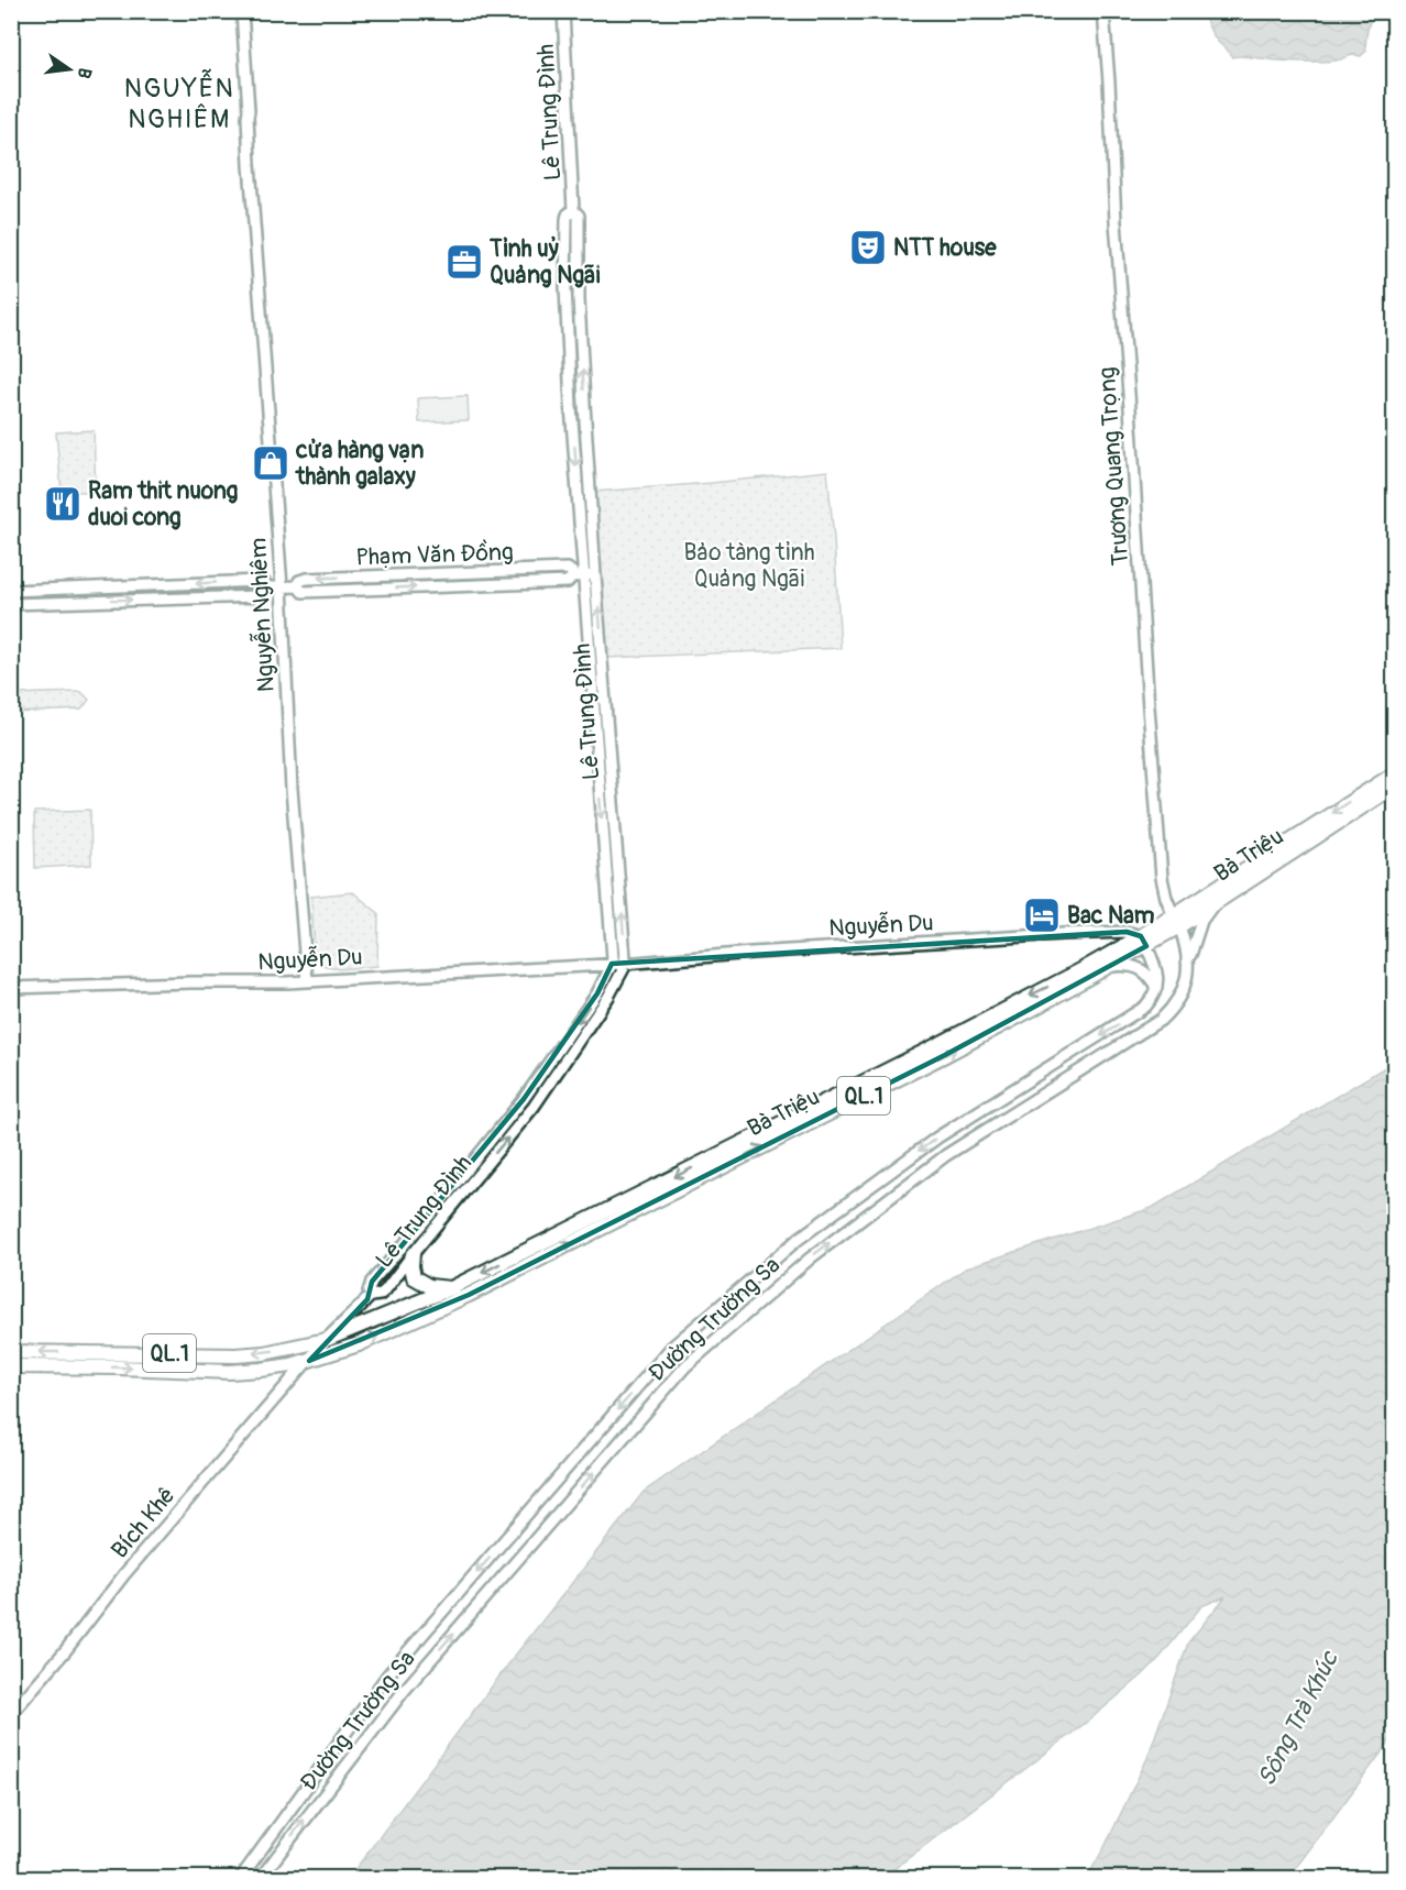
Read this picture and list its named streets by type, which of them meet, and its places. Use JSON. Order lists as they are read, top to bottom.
{
  "streets": {
    "highway": ["Bà Triệu", "QL.1"],
    "main road": [
      "Lê Trung Đình",
      "Trương Quang Trọng",
      "Phạm Văn Đồng",
      "Nguyễn Nghiêm",
      "Nguyễn Du",
      "Đường Trường Sa",
      "Bích Khê"
    ]
  },
  "crossings": [
    ["Lê Trung Đình", "Phạm Văn Đồng"],
    ["Lê Trung Đình", "Nguyễn Du"],
    ["Lê Trung Đình", "Bích Khê"],
    ["Trương Quang Trọng", "Bà Triệu"],
    ["Trương Quang Trọng", "Đường Trường Sa"],
    ["Phạm Văn Đồng", "Nguyễn Nghiêm"],
    ["Nguyễn Nghiêm", "Nguyễn Du"],
    ["Bà Triệu", "Nguyễn Du"],
    ["Bà Triệu", "QL.1"],
    ["Bà Triệu", "Đường Trường Sa"],
    ["Bà Triệu", "Bích Khê"],
    ["QL.1", "Bích Khê"]
  ],
  "districts": ["NGUYỄN NGHIÊM"],
  "water": ["Sông Trà Khúc"],
  "parks": ["Bảo tàng tỉnh Quảng Ngãi"],
  "places": {
    "theatre": ["NTT house"],
    "office": ["Tỉnh uỷ Quảng Ngãi"],
    "shop": ["cửa hàng vạn thành galaxy"],
    "restaurant": ["Ram thit nuong duoi cong"],
    "hotel": ["Bac Nam"]
  },
  "north": "right"
}
